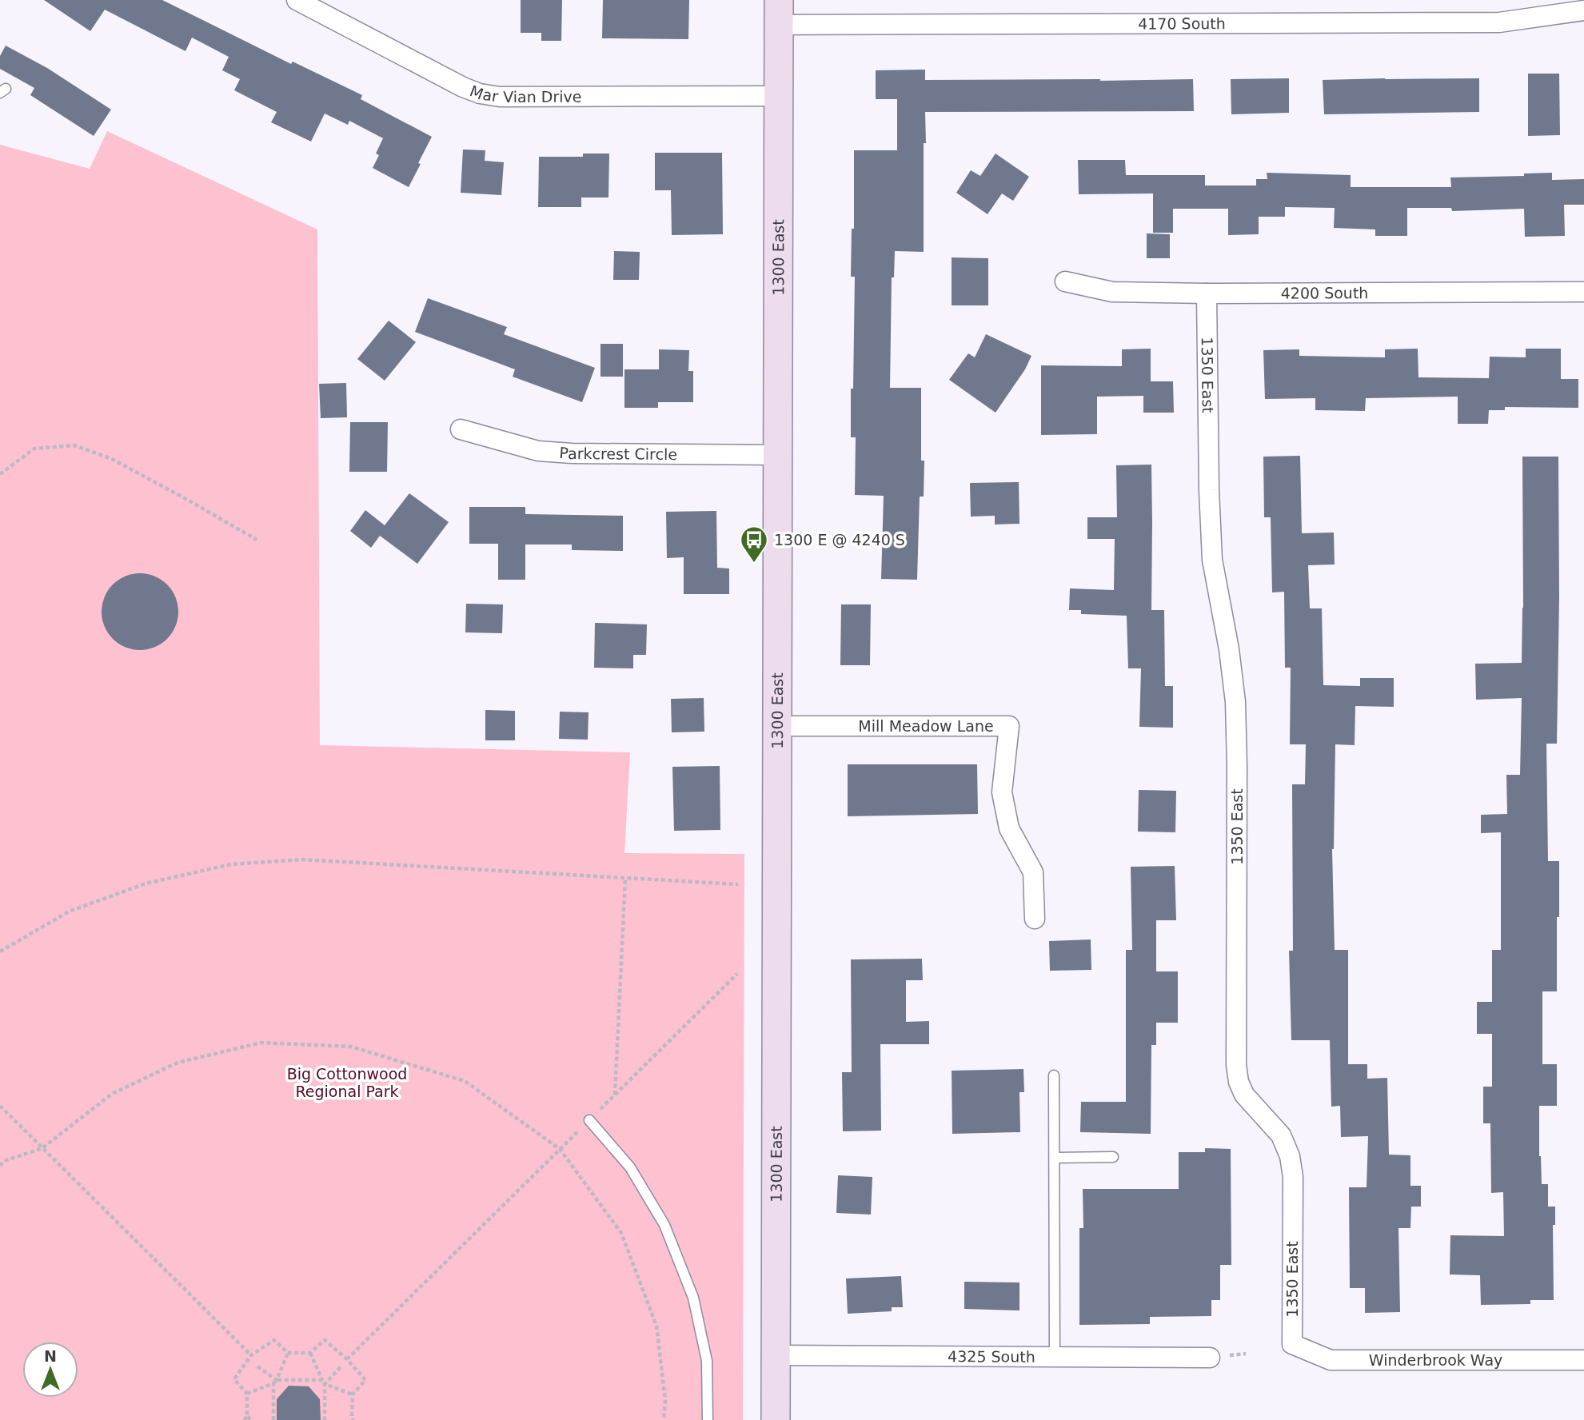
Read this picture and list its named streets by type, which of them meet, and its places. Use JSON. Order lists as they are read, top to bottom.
{
  "streets": {
    "main road": ["1300 East"],
    "street": [
      "4170 South",
      "Mar Vian Drive",
      "4200 South",
      "1350 East",
      "Parkcrest Circle",
      "Mill Meadow Lane",
      "4325 South",
      "Winderbrook Way"
    ]
  },
  "crossings": [
    ["4170 South", "1300 East"],
    ["Mar Vian Drive", "1300 East"],
    ["1300 East", "Parkcrest Circle"],
    ["1300 East", "Mill Meadow Lane"],
    ["1300 East", "4325 South"],
    ["4200 South", "1350 East"],
    ["1350 East", "Winderbrook Way"]
  ],
  "parks": ["Big Cottonwood Regional Park"],
  "places": {
    "bus stop": ["1300 E @ 4240 S"]
  },
  "north": "top"
}
